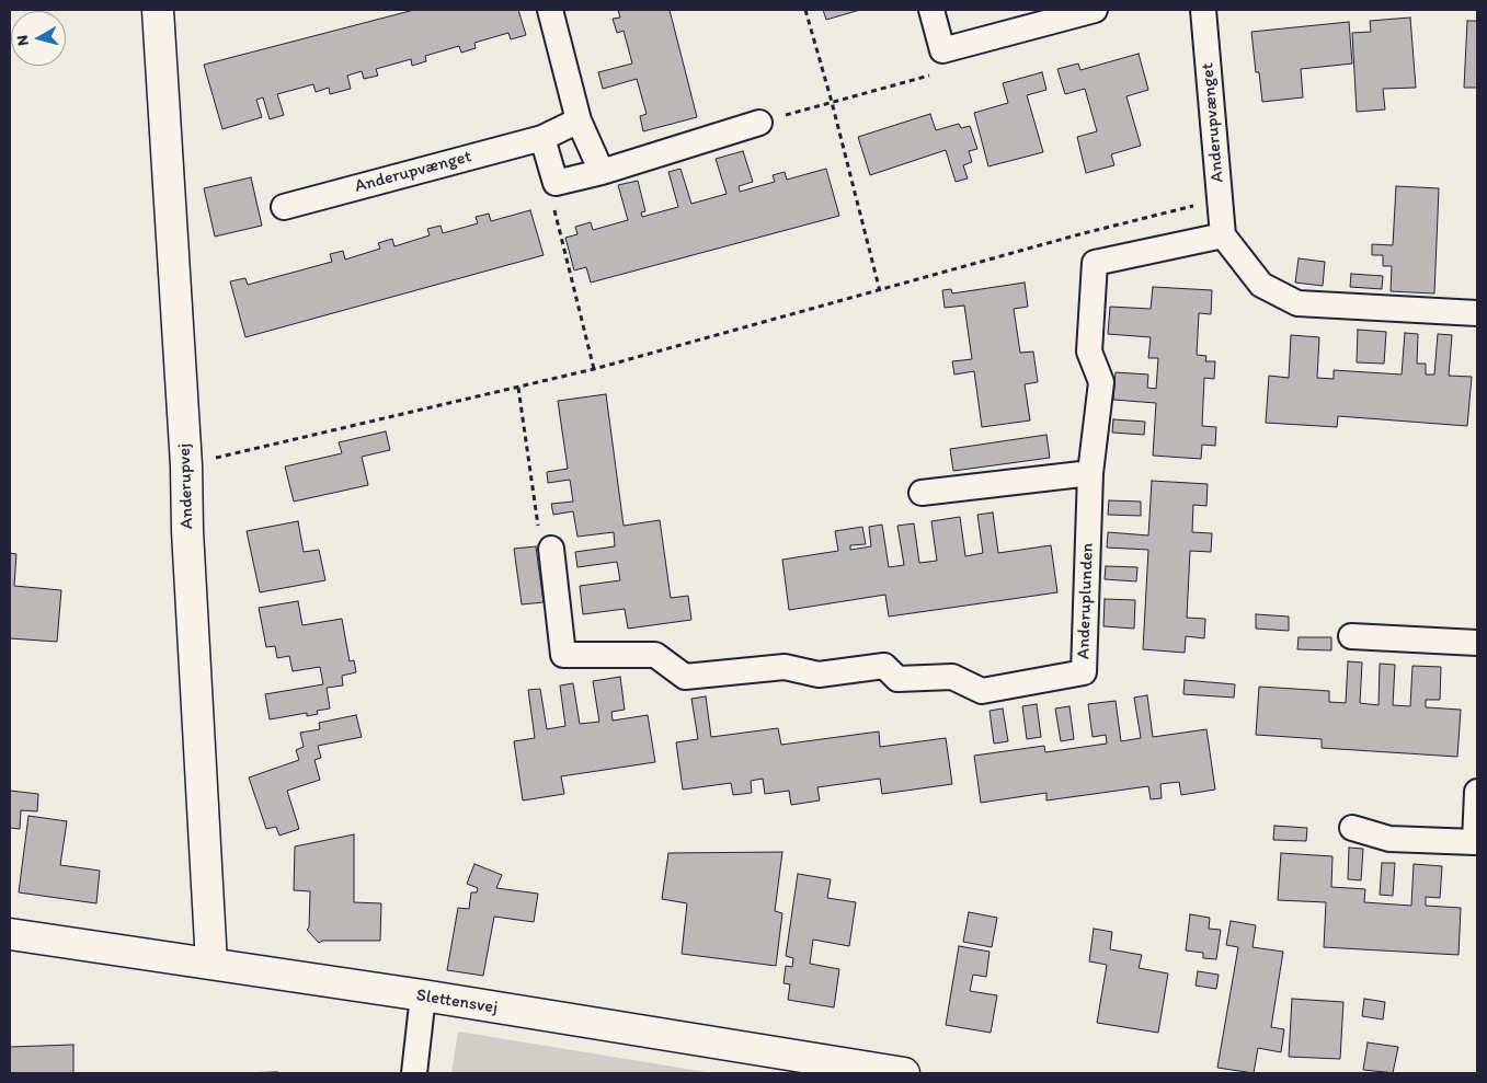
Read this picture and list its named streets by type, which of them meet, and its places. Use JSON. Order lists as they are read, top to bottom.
{
  "streets": {
    "street": [
      "Anderupvænget",
      "Anderupvej",
      "Anderuplunden",
      "Slettensvej"
    ]
  },
  "crossings": [
    ["Anderupvænget", "Anderuplunden"],
    ["Anderupvej", "Slettensvej"]
  ],
  "north": "left"
}
